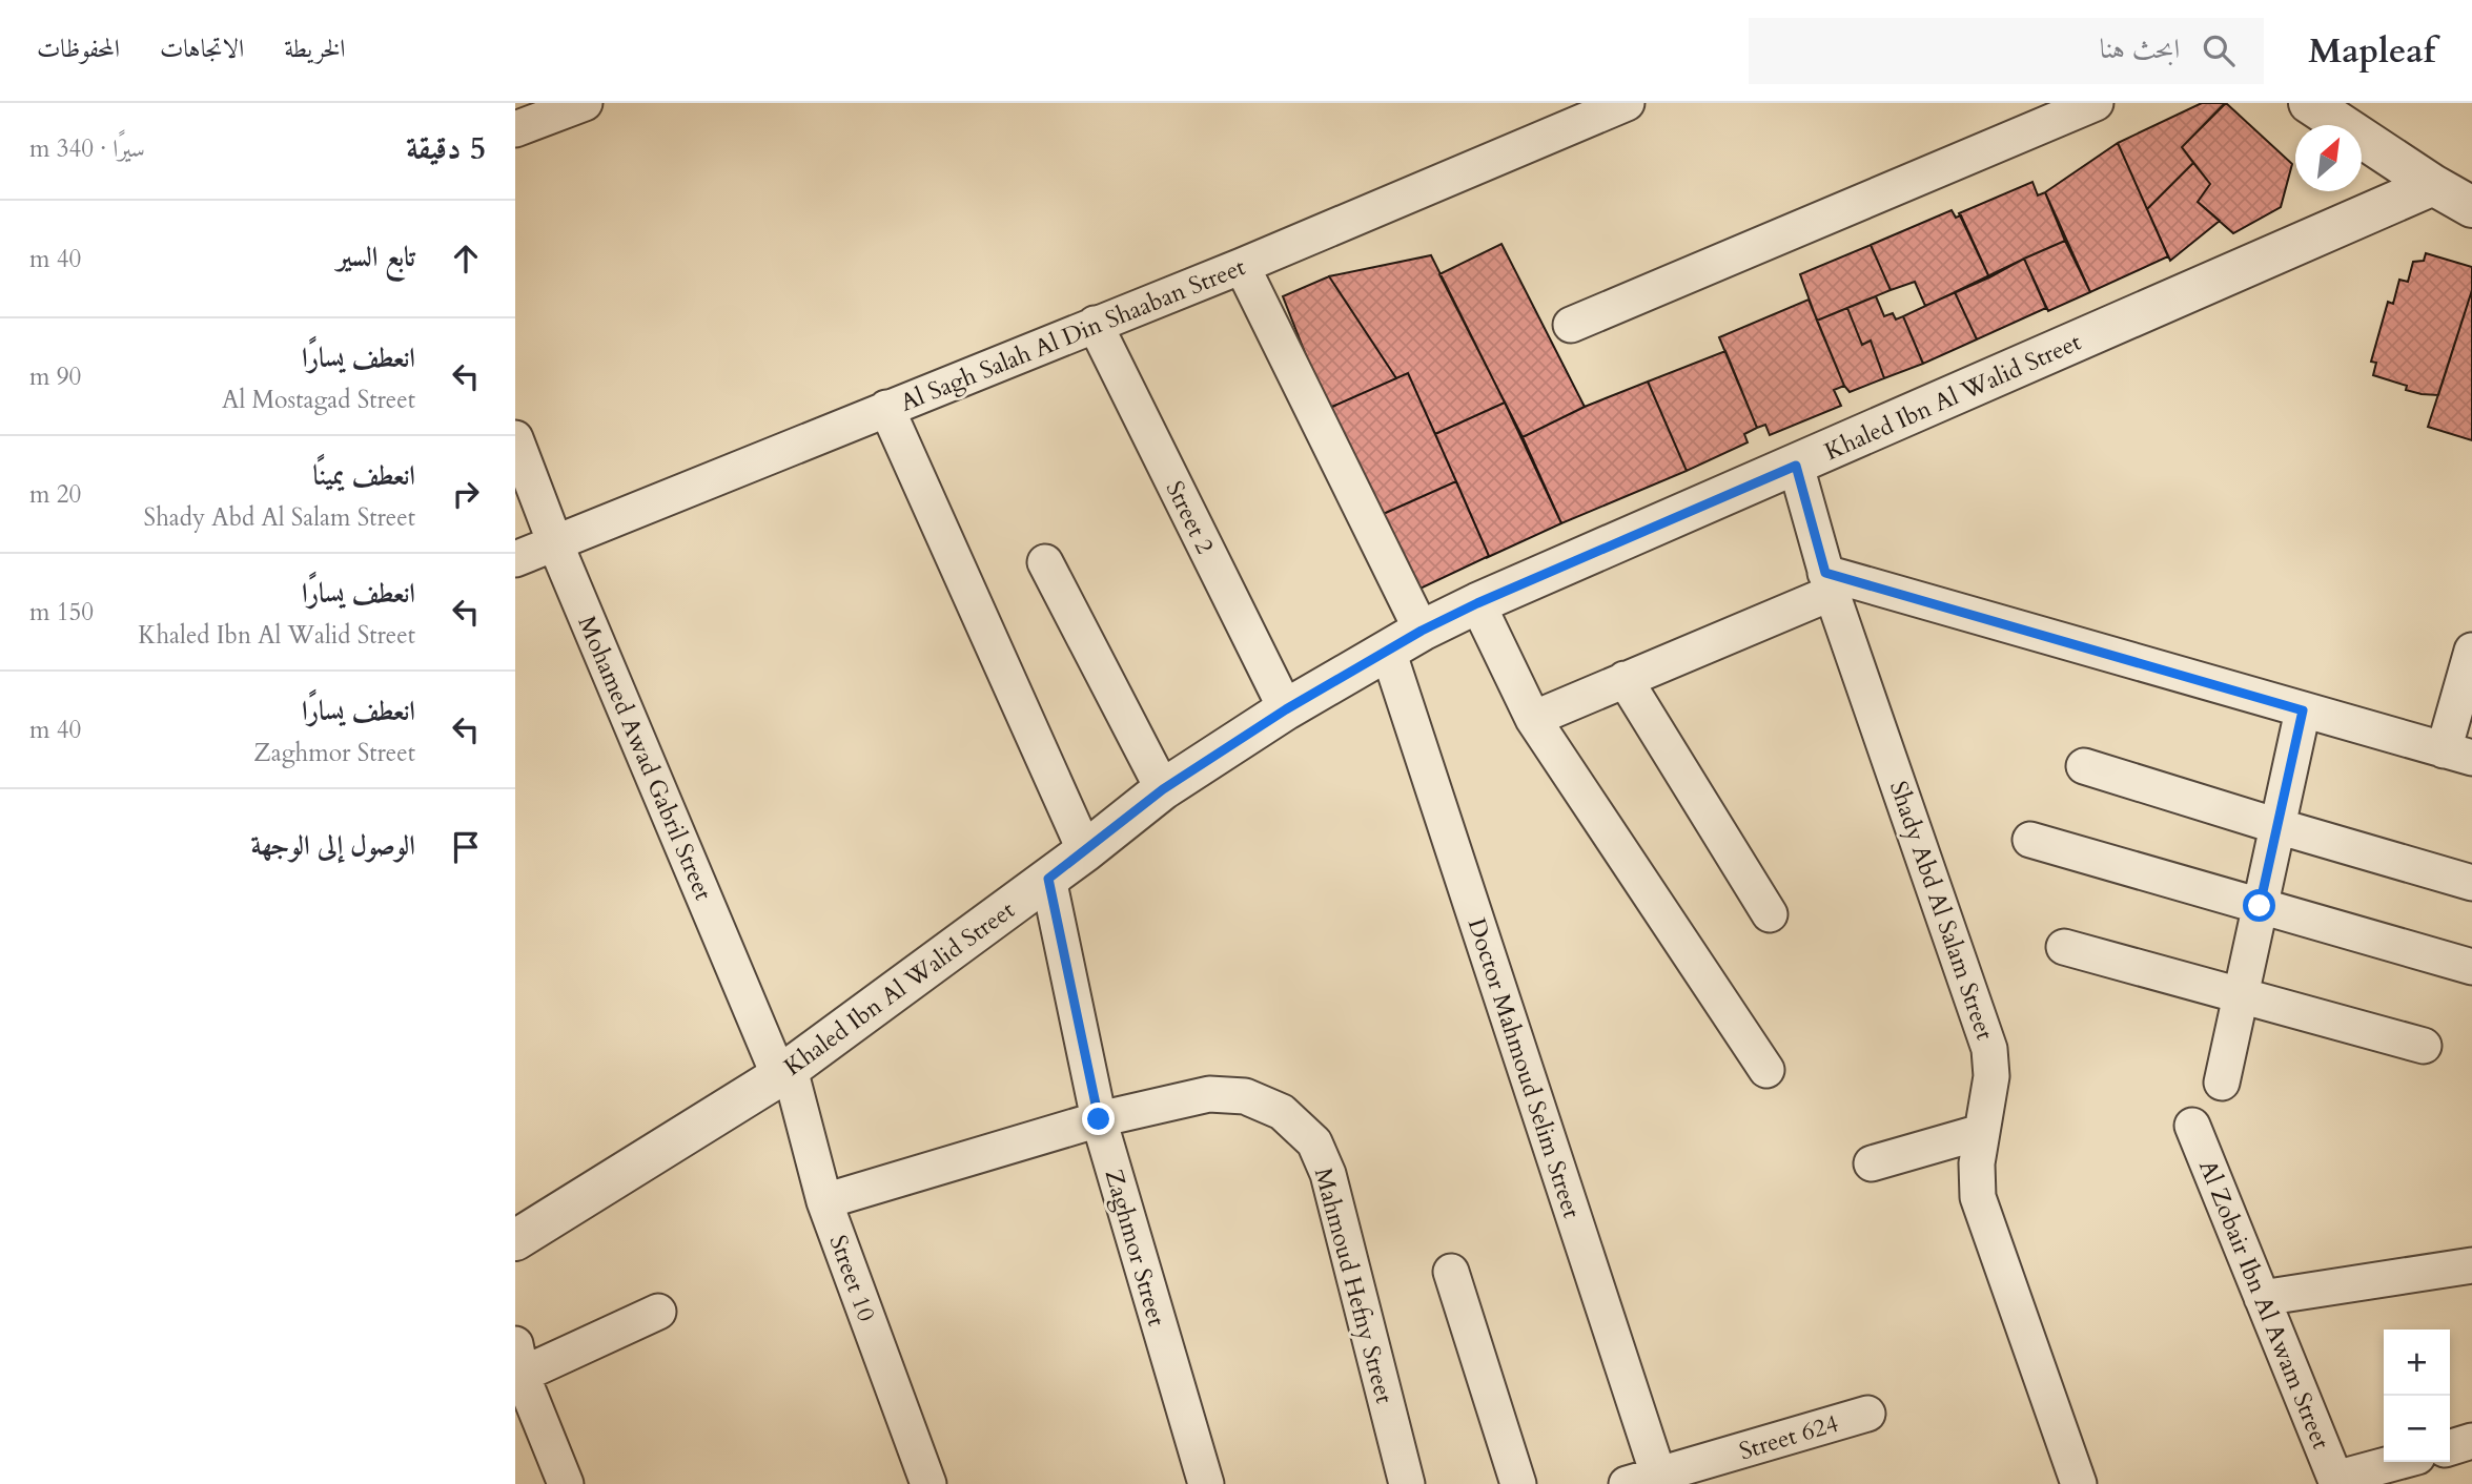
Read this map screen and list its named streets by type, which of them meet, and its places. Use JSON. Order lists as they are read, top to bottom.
{
  "streets": {
    "street": [
      "Al Sagh Salah Al Din Shaaban Street",
      "Khaled Ibn Al Walid Street",
      "Street 2",
      "Mohamed Awad Gabril Street",
      "Shady Abd Al Salam Street",
      "Doctor Mahmoud Selim Street",
      "Zaghmor Street",
      "Street 10",
      "Mahmoud Hefny Street",
      "Al Zobair Ibn Al Awam Street",
      "Street 624"
    ]
  },
  "crossings": [
    ["Al Sagh Salah Al Din Shaaban Street", "Street 2"],
    ["Al Sagh Salah Al Din Shaaban Street", "Mohamed Awad Gabril Street"],
    ["Al Sagh Salah Al Din Shaaban Street", "Doctor Mahmoud Selim Street"],
    ["Khaled Ibn Al Walid Street", "Street 2"],
    ["Khaled Ibn Al Walid Street", "Mohamed Awad Gabril Street"],
    ["Khaled Ibn Al Walid Street", "Shady Abd Al Salam Street"],
    ["Khaled Ibn Al Walid Street", "Doctor Mahmoud Selim Street"],
    ["Khaled Ibn Al Walid Street", "Zaghmor Street"],
    ["Khaled Ibn Al Walid Street", "Street 10"],
    ["Mohamed Awad Gabril Street", "Street 10"],
    ["Doctor Mahmoud Selim Street", "Street 624"],
    ["Zaghmor Street", "Mahmoud Hefny Street"],
    ["Street 10", "Mahmoud Hefny Street"]
  ],
  "north": "top right",
  "page": {
    "header": "Mapleaf",
    "search": "ابحث هنا",
    "nav": ["الخريطة", "الاتجاهات", "المحفوظات"],
    "heading": ["5 دقيقة", "سيرًا · 340 m"],
    "list": [
      ["تابع السير", "40 m"],
      ["انعطف يسارًا", "Al Mostagad Street", "90 m"],
      ["انعطف يمينًا", "Shady Abd Al Salam Street", "20 m"],
      ["انعطف يسارًا", "Khaled Ibn Al Walid Street", "150 m"],
      ["انعطف يسارًا", "Zaghmor Street", "40 m"],
      "الوصول إلى الوجهة"
    ],
    "map_buttons": ["+", "−"]
  }
}
